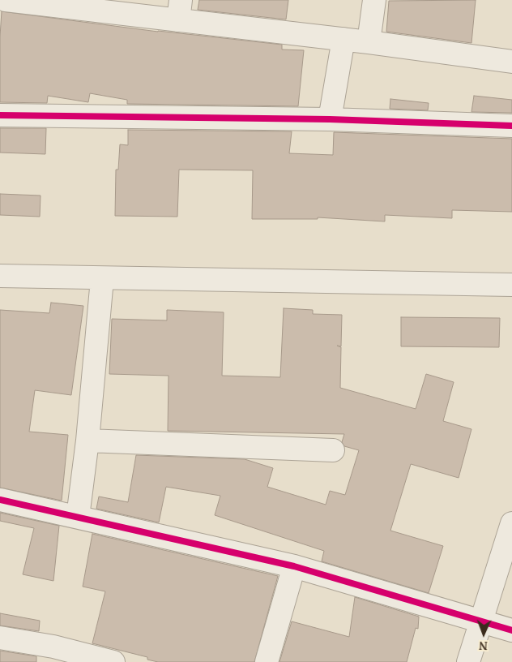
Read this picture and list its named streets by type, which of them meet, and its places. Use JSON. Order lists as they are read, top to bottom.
{
  "north": "bottom"
}
